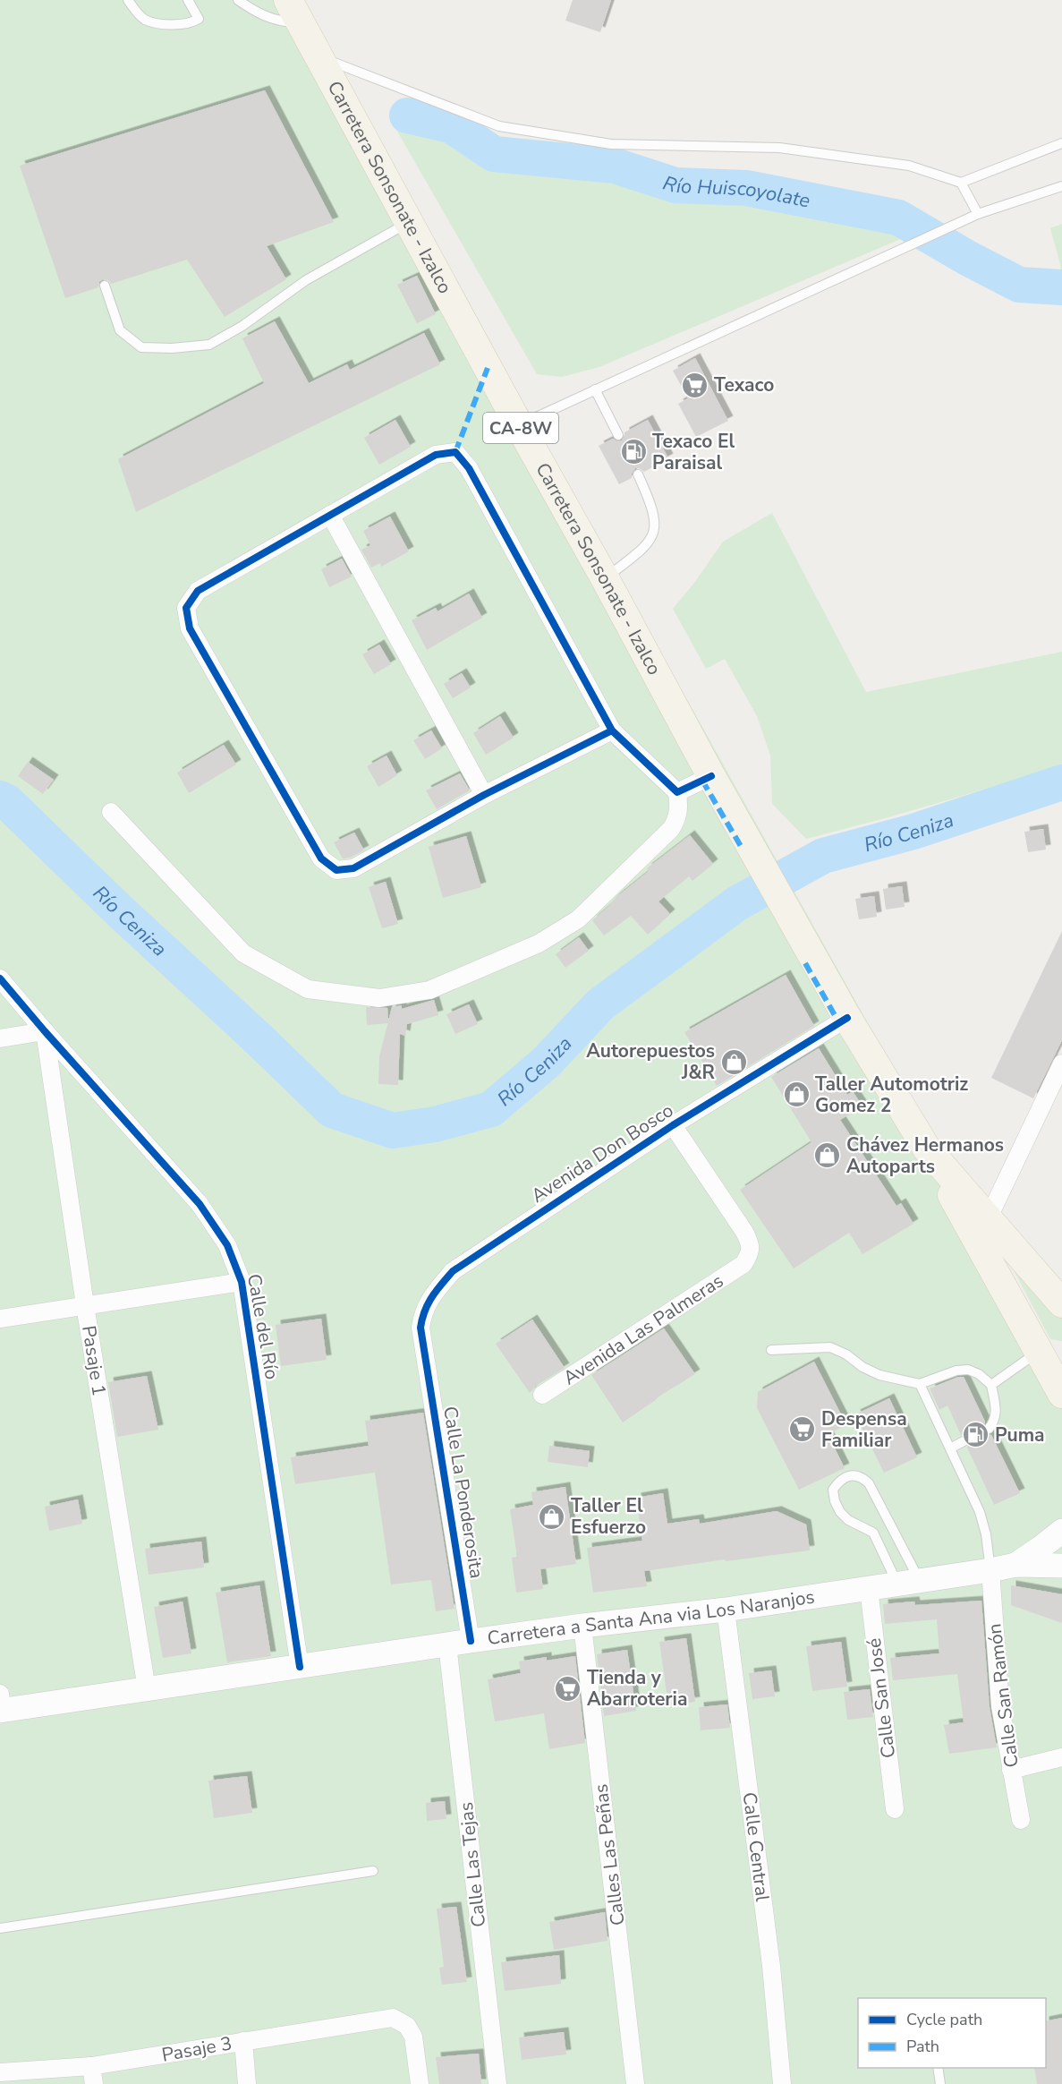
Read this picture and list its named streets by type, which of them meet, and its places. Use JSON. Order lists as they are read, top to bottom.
{
  "streets": {
    "main road": ["Carretera Sonsonate - Izalco", "CA-8W", "Carretera a Santa Ana via Los Naranjos"],
    "street": [
      "Avenida Don Bosco",
      "Calle del Río",
      "Avenida Las Palmeras",
      "Pasaje 1",
      "Calle La Ponderosita",
      "Calle San Ramón",
      "Calle San José",
      "Calle Central",
      "Calles Las Peñas",
      "Calle Las Tejas",
      "Pasaje 3"
    ]
  },
  "crossings": [
    ["Carretera Sonsonate - Izalco", "Avenida Don Bosco"],
    ["Avenida Don Bosco", "Avenida Las Palmeras"],
    ["Avenida Don Bosco", "Calle La Ponderosita"],
    ["Calle del Río", "Pasaje 1"],
    ["Calle del Río", "Carretera a Santa Ana via Los Naranjos"],
    ["Pasaje 1", "Carretera a Santa Ana via Los Naranjos"],
    ["Calle La Ponderosita", "Carretera a Santa Ana via Los Naranjos"],
    ["Calle La Ponderosita", "Calle Las Tejas"],
    ["Carretera a Santa Ana via Los Naranjos", "Calle San Ramón"],
    ["Carretera a Santa Ana via Los Naranjos", "Calle San José"],
    ["Carretera a Santa Ana via Los Naranjos", "Calle Central"],
    ["Carretera a Santa Ana via Los Naranjos", "Calles Las Peñas"],
    ["Carretera a Santa Ana via Los Naranjos", "Calle Las Tejas"]
  ],
  "water": ["Río Huiscoyolate", "Río Ceniza"],
  "places": {
    "supermarket": ["Texaco", "Despensa Familiar", "Tienda y Abarroteria"],
    "fuel station": ["Texaco El Paraisal", "Puma"],
    "shop": [
      "Autorepuestos J&R",
      "Taller Automotriz Gomez 2",
      "Chávez Hermanos Autoparts",
      "Taller El Esfuerzo"
    ]
  },
  "legend": ["Cycle path", "Path"]
}
